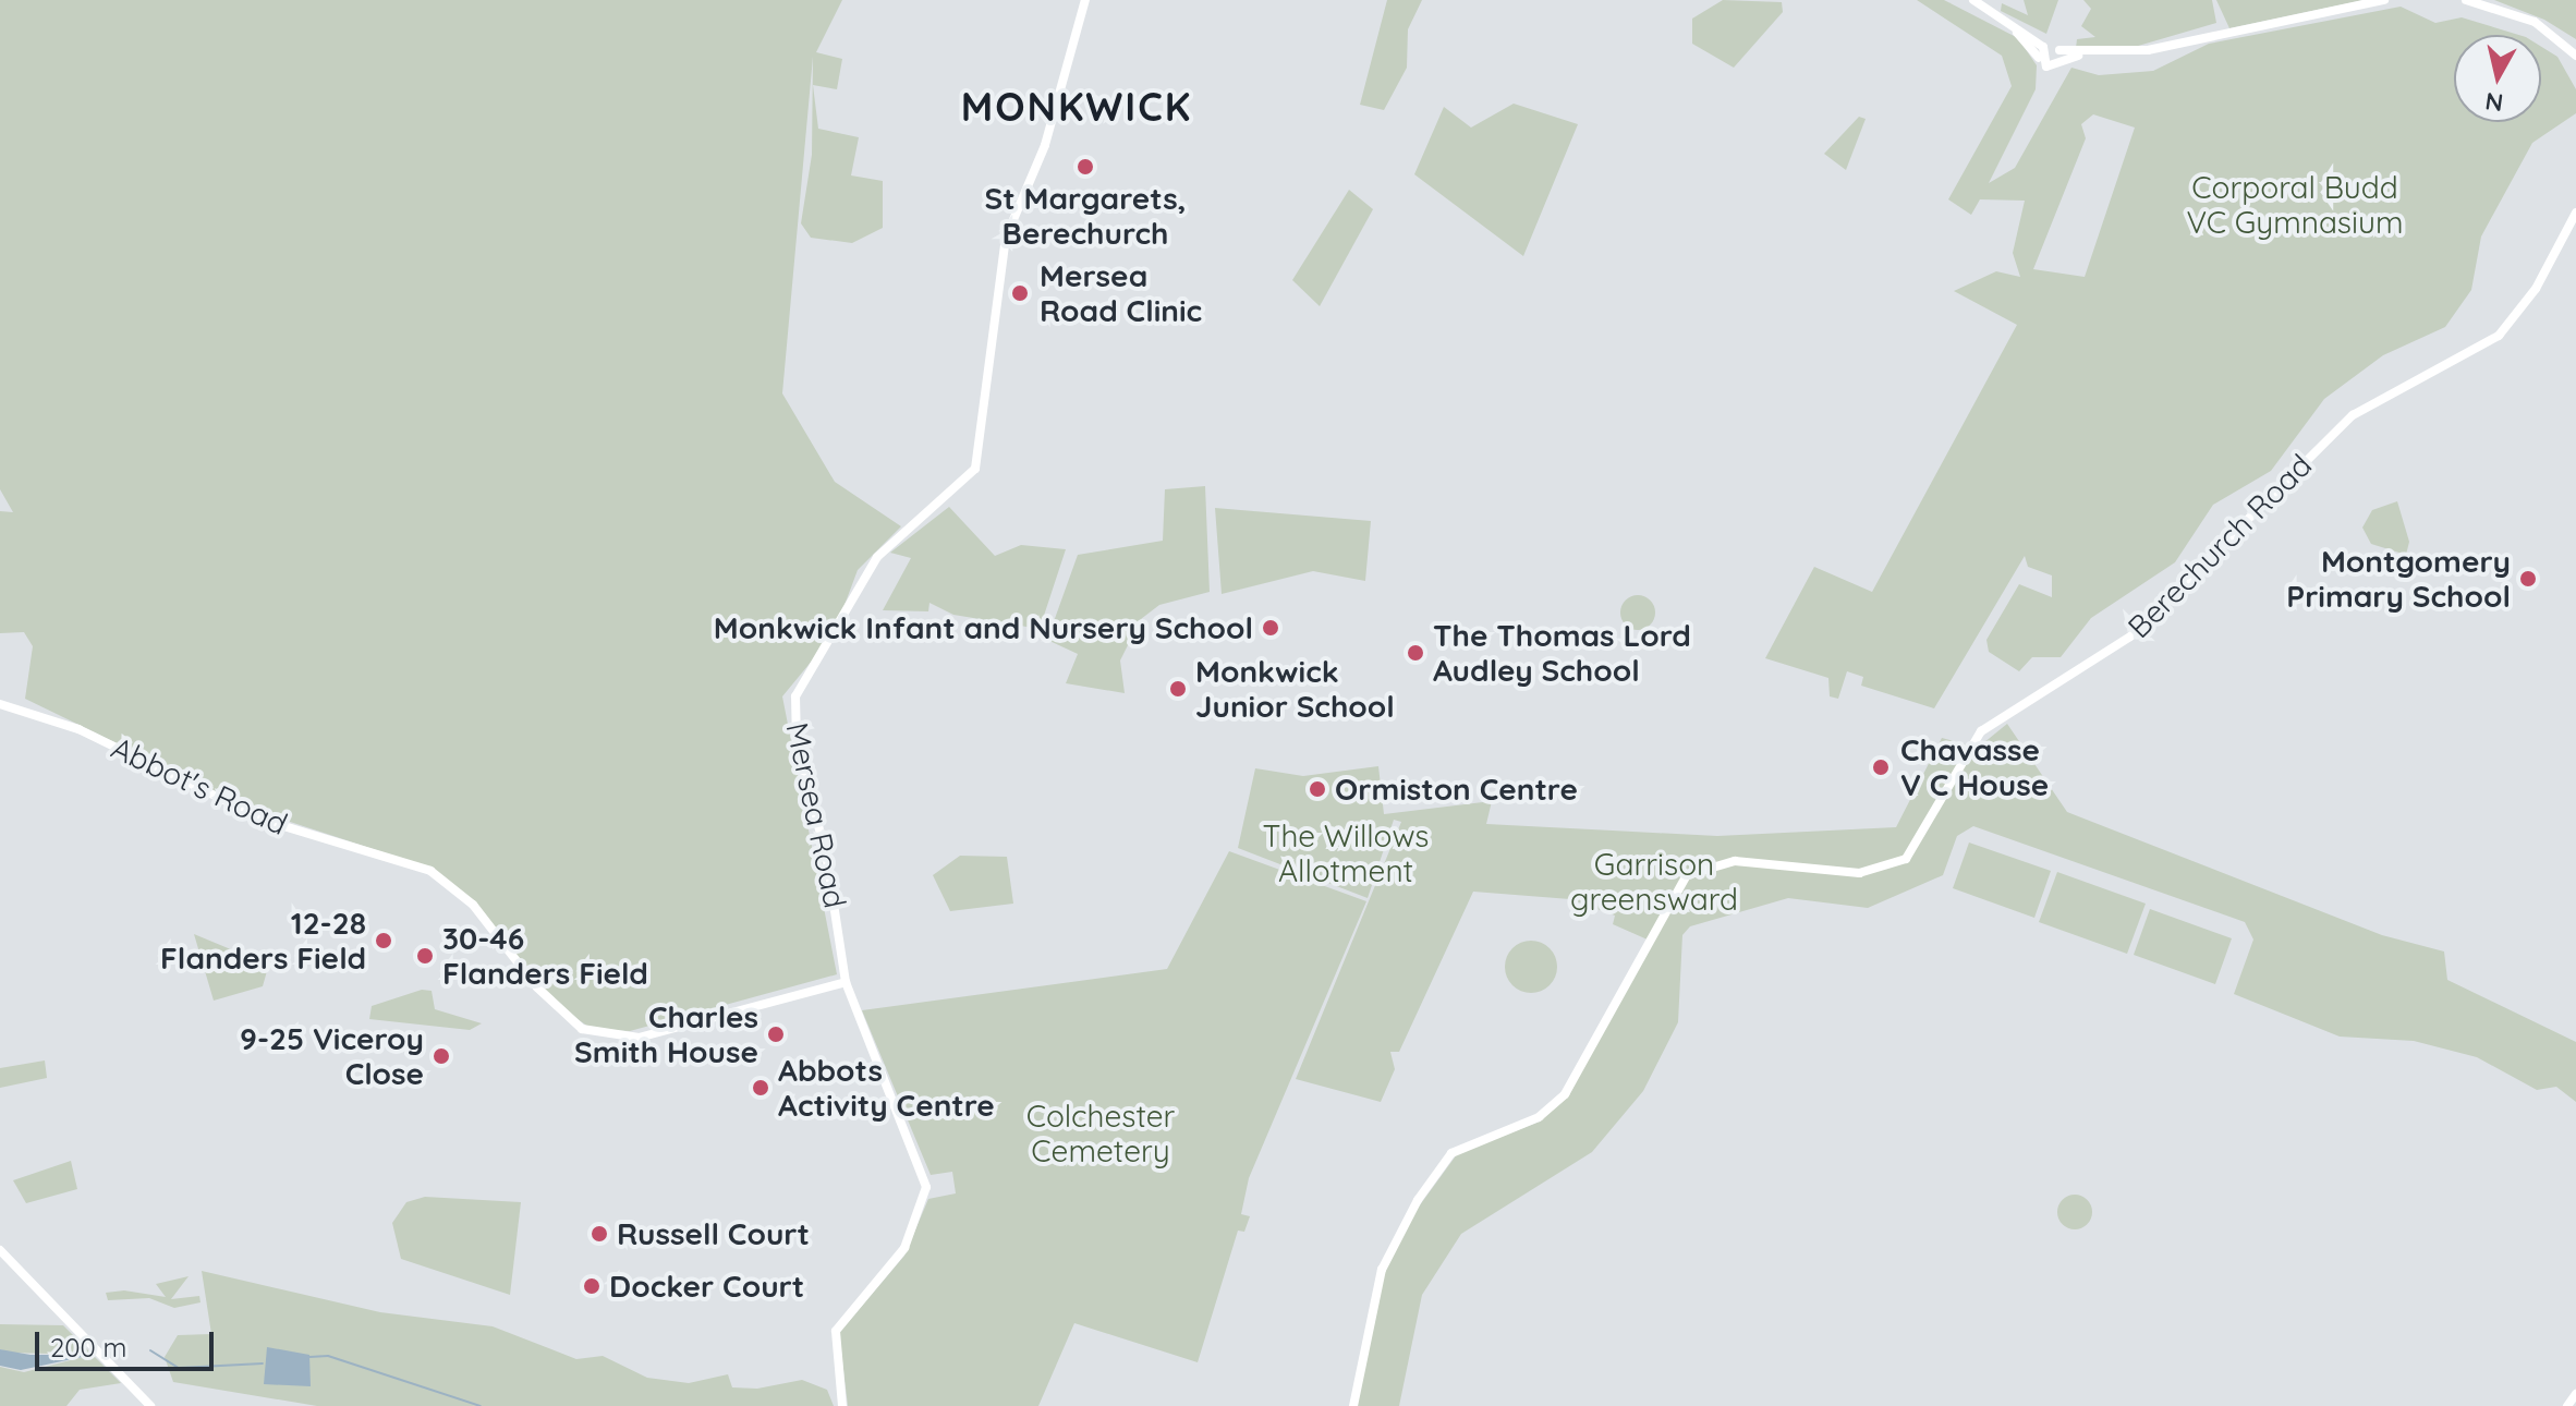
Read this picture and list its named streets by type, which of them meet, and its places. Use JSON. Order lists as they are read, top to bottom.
{
  "streets": {
    "street": ["Berechurch Road", "Abbot's Road", "Mersea Road"]
  },
  "crossings": [
    ["Abbot's Road", "Mersea Road"]
  ],
  "districts": ["MONKWICK"],
  "parks": [
    "Corporal Budd VC Gymnasium",
    "The Willows Allotment",
    "Garrison greensward",
    "Colchester Cemetery"
  ],
  "places": [
    "St Margarets, Berechurch",
    "Mersea Road Clinic",
    "Montgomery Primary School",
    "Monkwick Infant and Nursery School",
    "The Thomas Lord Audley School",
    "Monkwick Junior School",
    "Chavasse V C House",
    "Ormiston Centre",
    "12-28 Flanders Field",
    "30-46 Flanders Field",
    "Charles Smith House",
    "9-25 Viceroy Close",
    "Abbots Activity Centre",
    "Russell Court",
    "Docker Court"
  ],
  "scale_bar": "200 m",
  "north": "bottom"
}
